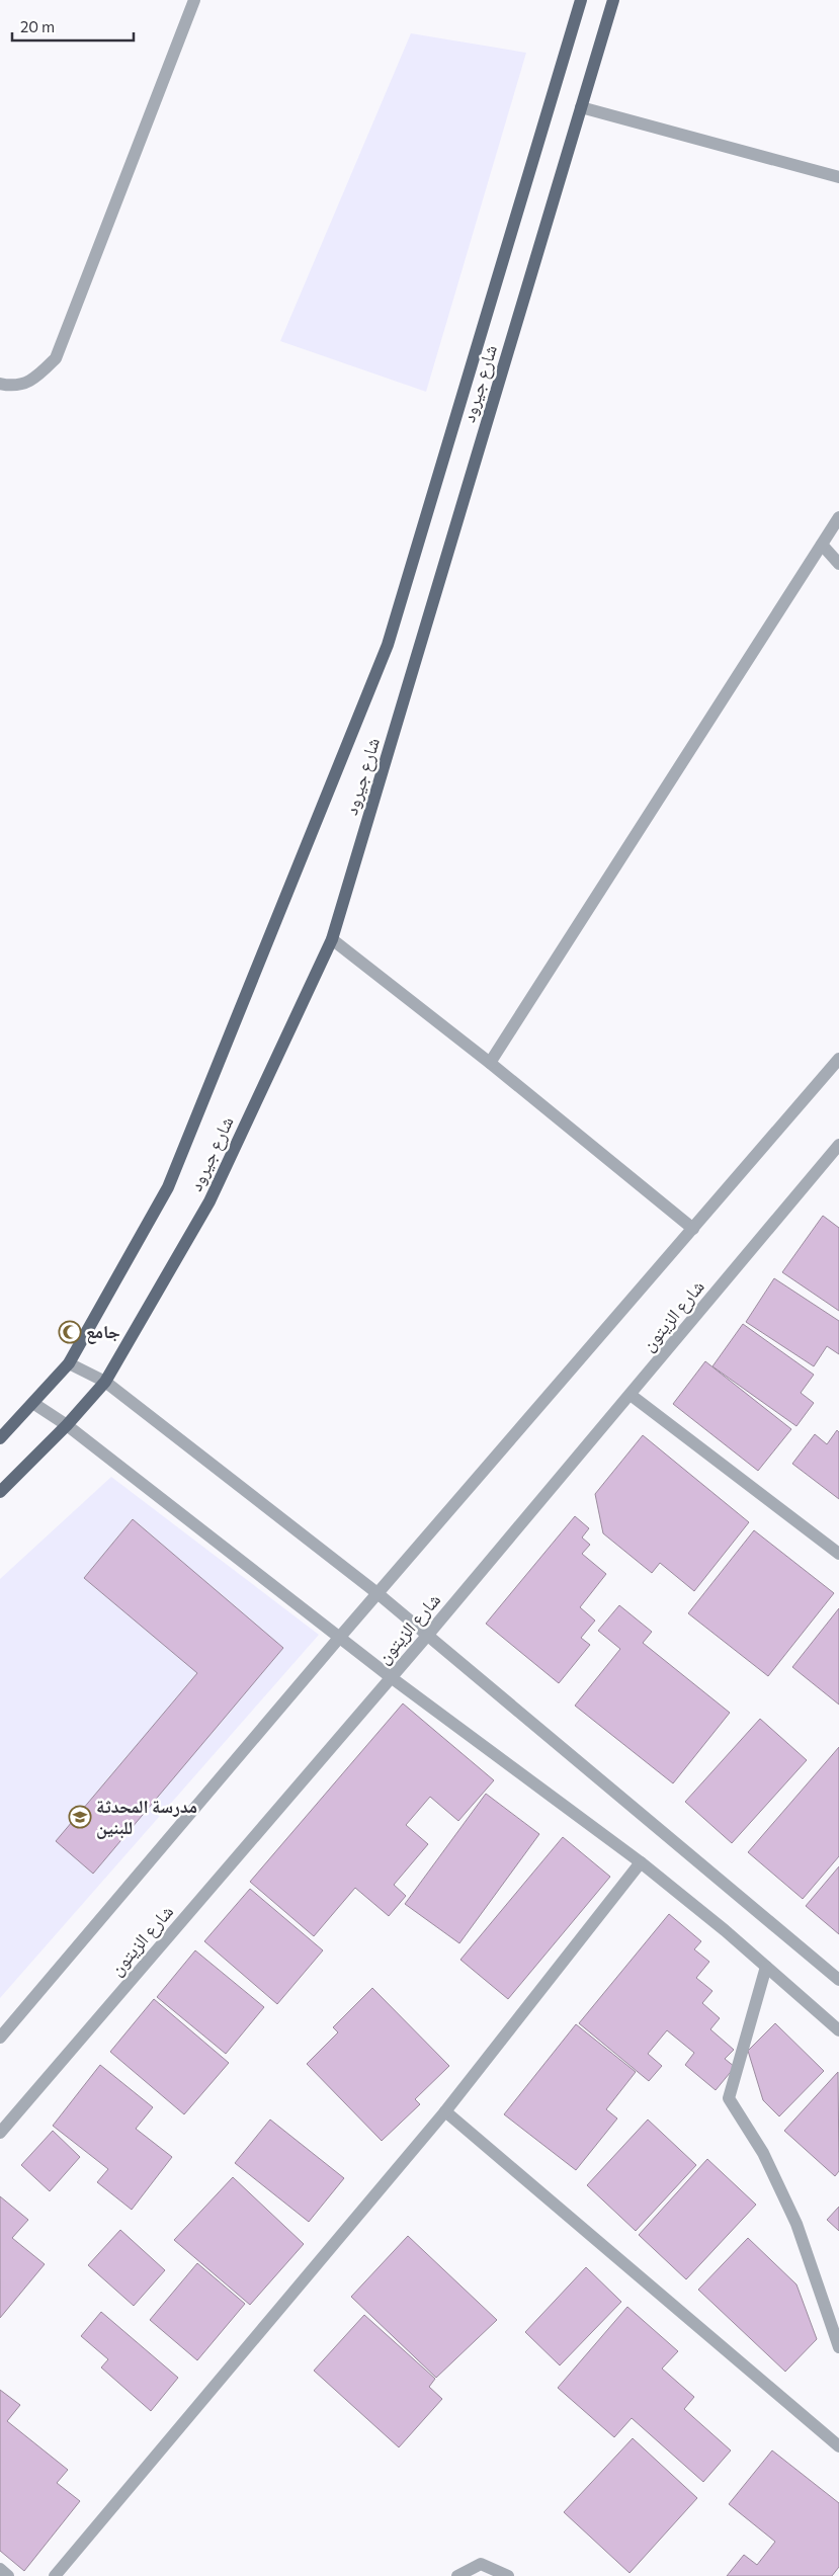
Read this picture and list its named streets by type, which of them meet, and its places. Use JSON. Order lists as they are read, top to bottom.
{
  "streets": {
    "main road": ["شارع جيرود"],
    "street": ["شارع الزيتون"]
  },
  "places": {
    "mosque": ["جامع"],
    "school or university": ["مدرسة المحدثة للبنين"]
  },
  "scale_bar": "20 m"
}
